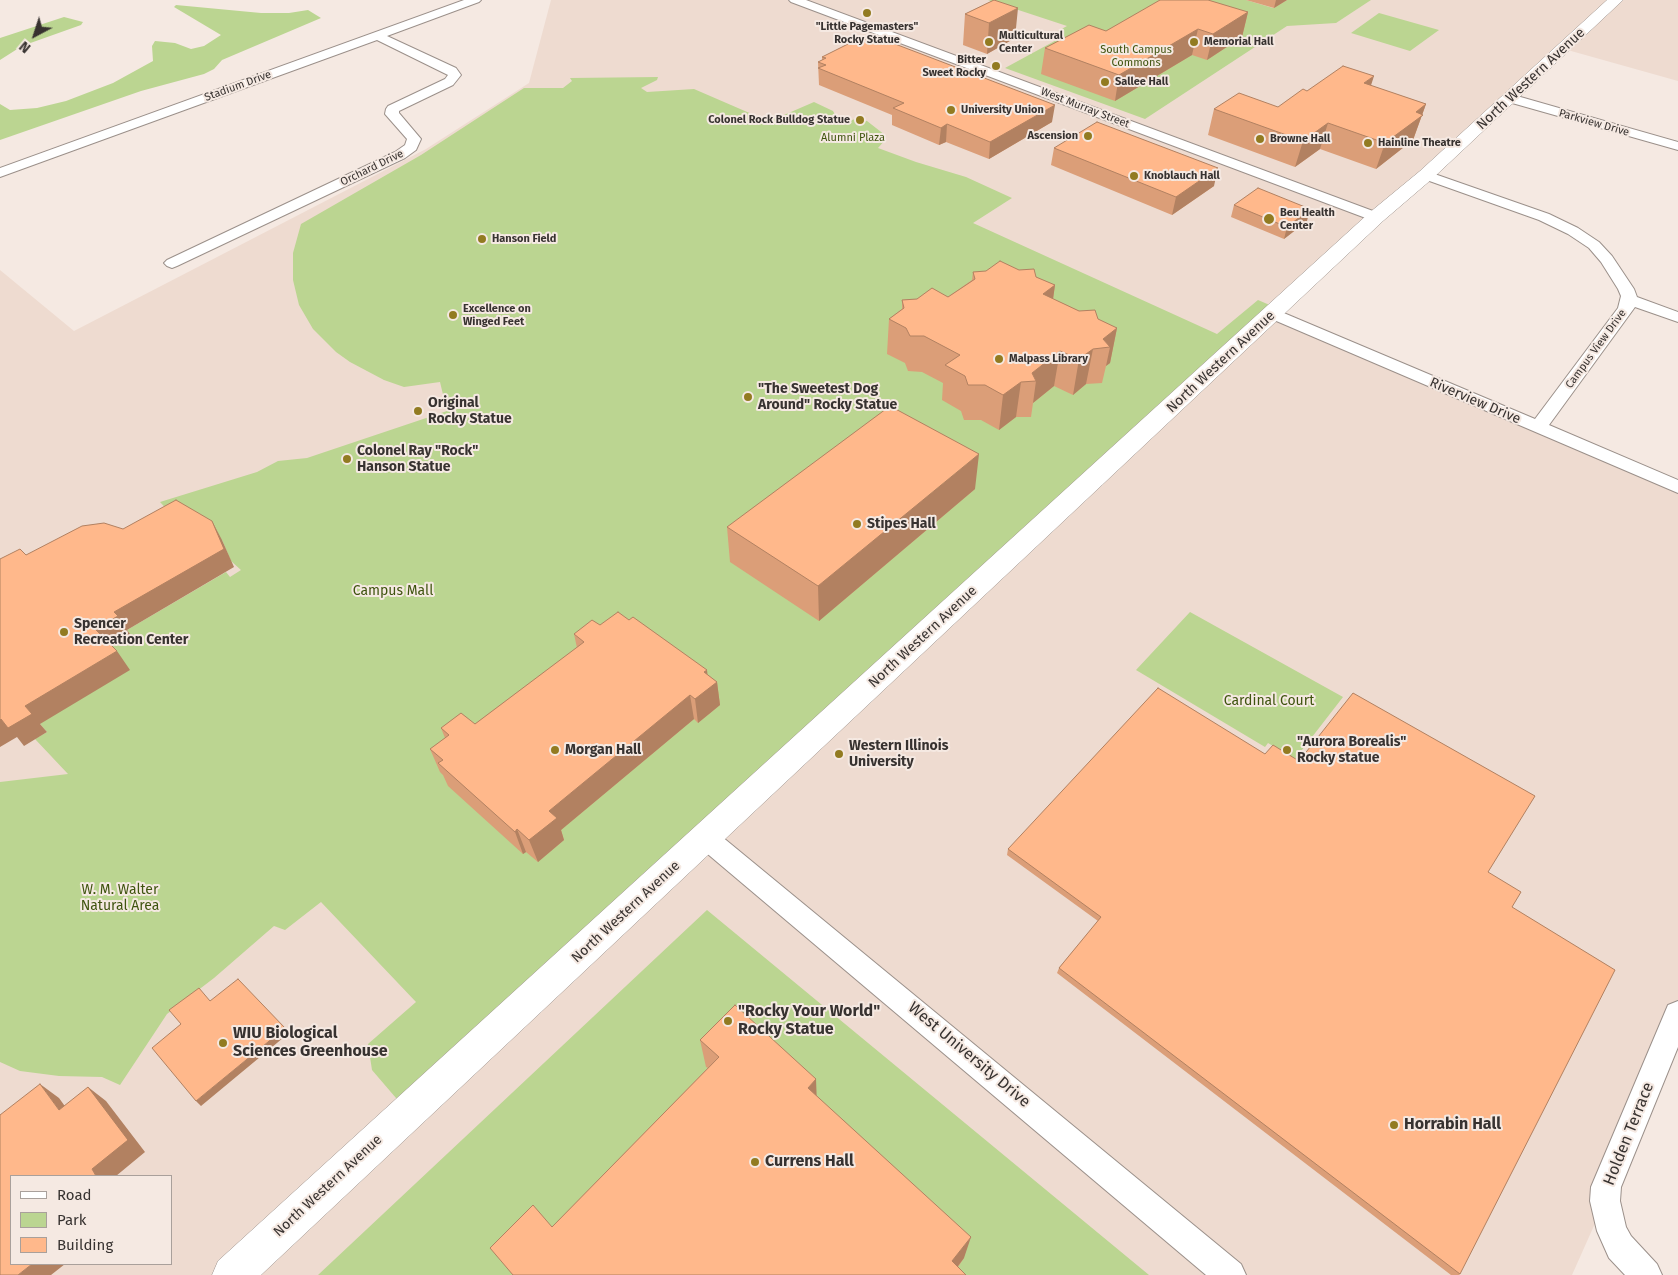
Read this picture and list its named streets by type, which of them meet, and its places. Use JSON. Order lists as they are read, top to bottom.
{
  "streets": {
    "street": [
      "North Western Avenue",
      "Stadium Drive",
      "West Murray Street",
      "Parkview Drive",
      "Orchard Drive",
      "Campus View Drive",
      "Riverview Drive",
      "West University Drive",
      "Holden Terrace"
    ]
  },
  "crossings": [
    ["North Western Avenue", "West Murray Street"],
    ["North Western Avenue", "Parkview Drive"],
    ["North Western Avenue", "Campus View Drive"],
    ["North Western Avenue", "Riverview Drive"],
    ["North Western Avenue", "West University Drive"],
    ["Stadium Drive", "Orchard Drive"],
    ["Campus View Drive", "Riverview Drive"]
  ],
  "parks": [
    "South Campus Commons",
    "Alumni Plaza",
    "Campus Mall",
    "Cardinal Court",
    "W. M. Walter Natural Area"
  ],
  "places": [
    "\"Little Pagemasters\" Rocky Statue",
    "Multicultural Center",
    "Memorial Hall",
    "Bitter Sweet Rocky",
    "Sallee Hall",
    "University Union",
    "Colonel Rock Bulldog Statue",
    "Ascension",
    "Browne Hall",
    "Hainline Theatre",
    "Knoblauch Hall",
    "Beu Health Center",
    "Hanson Field",
    "Excellence on Winged Feet",
    "Malpass Library",
    "\"The Sweetest Dog Around\" Rocky Statue",
    "Original Rocky Statue",
    "Colonel Ray \"Rock\" Hanson Statue",
    "Stipes Hall",
    "Spencer Recreation Center",
    "Morgan Hall",
    "\"Aurora Borealis\" Rocky statue",
    "Western Illinois University",
    "\"Rocky Your World\" Rocky Statue",
    "WIU Biological Sciences Greenhouse",
    "Horrabin Hall",
    "Currens Hall"
  ],
  "legend": ["Road", "Park", "Building"],
  "north": "bottom left"
}
